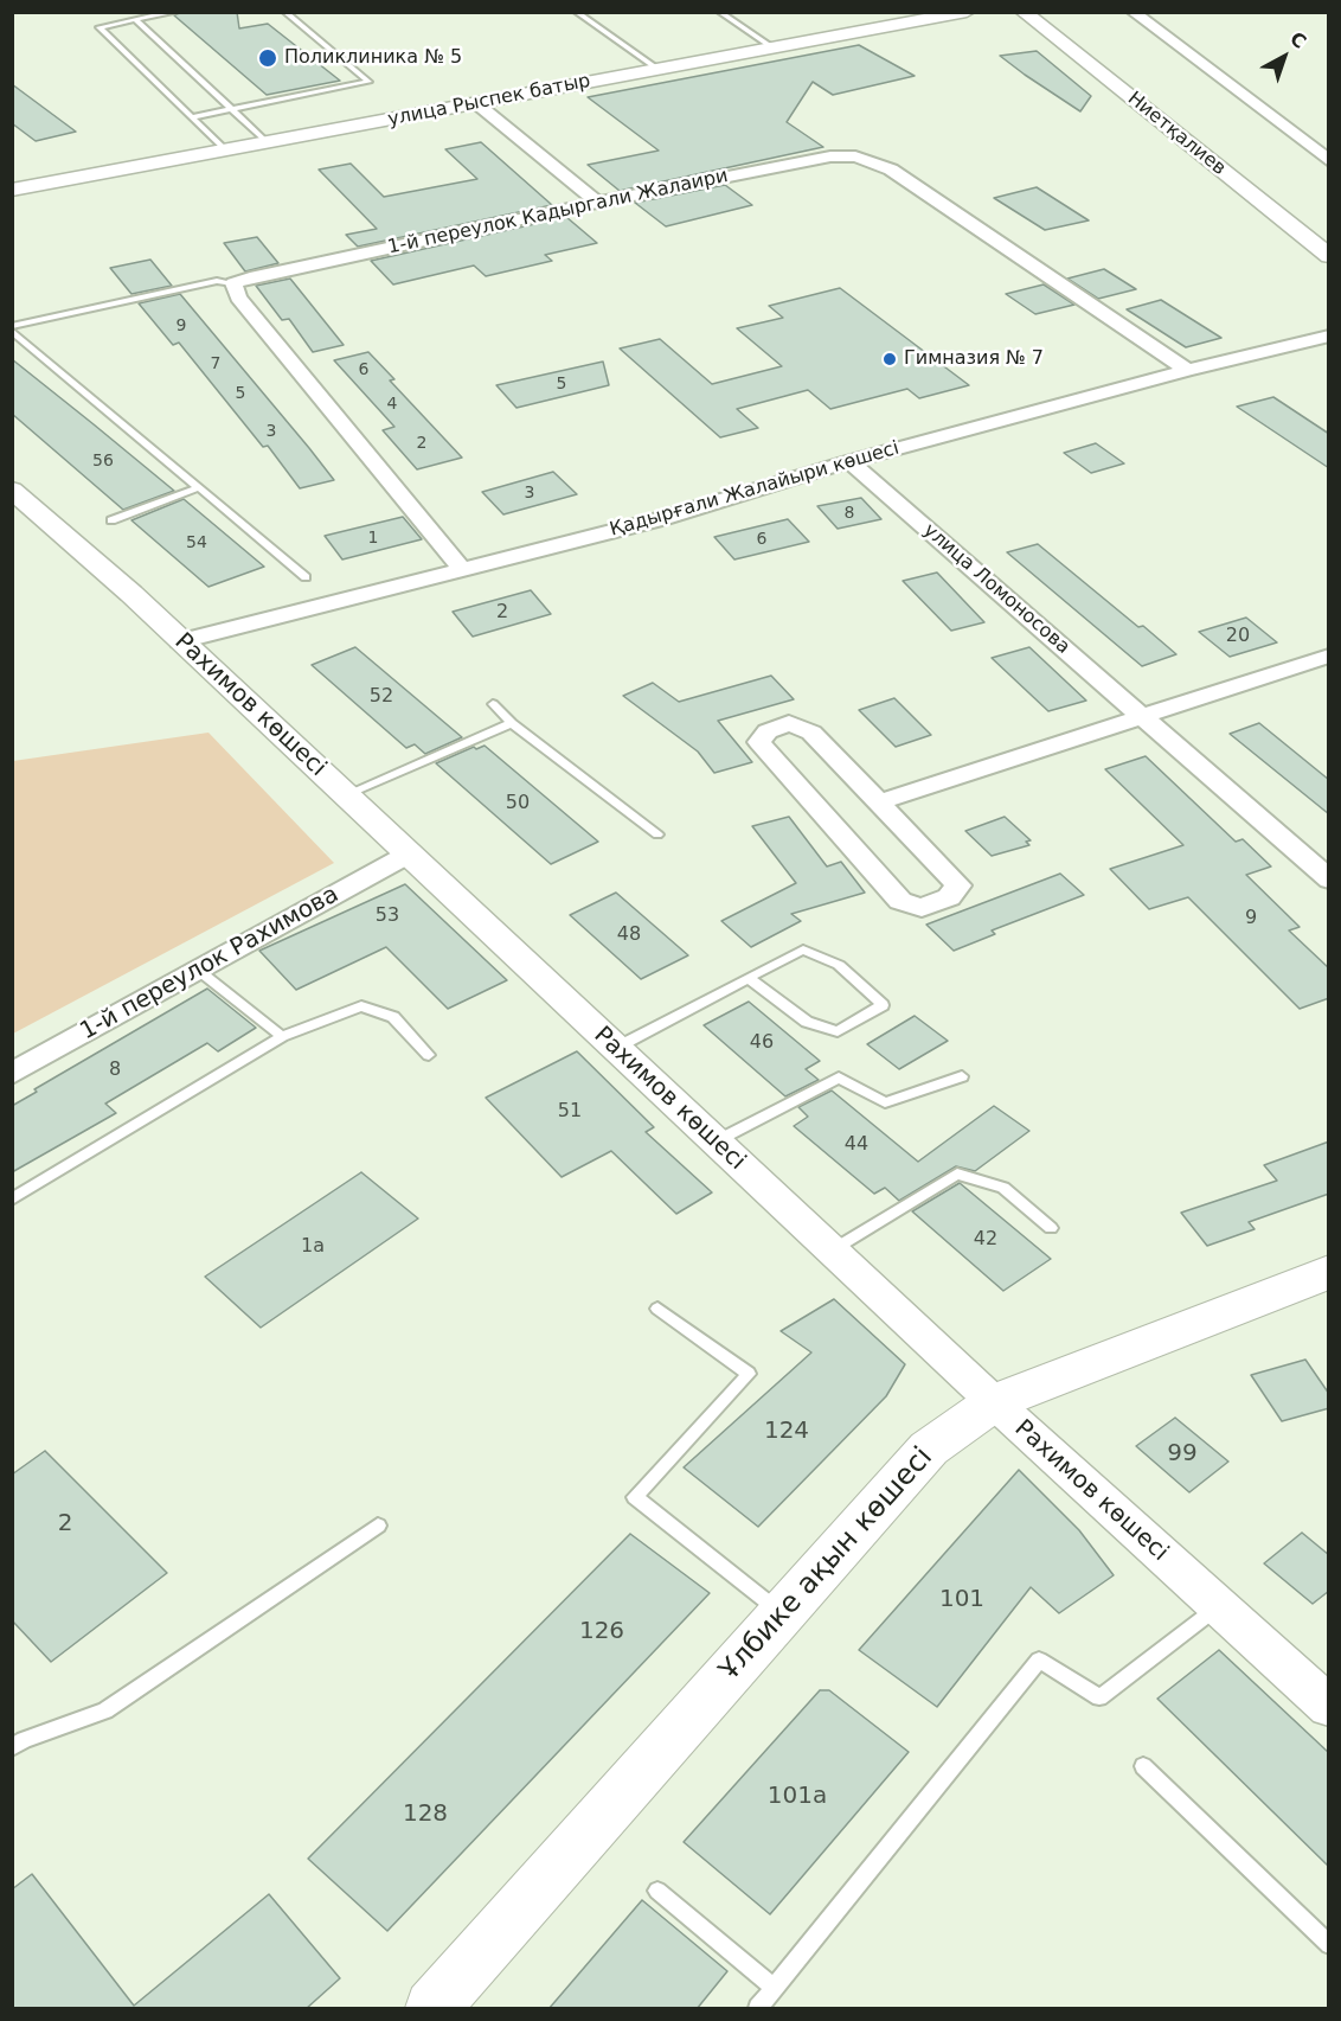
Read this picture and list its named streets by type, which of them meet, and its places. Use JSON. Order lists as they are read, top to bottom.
{
  "streets": {
    "main road": ["Ұлбике ақын көшесі"],
    "street": [
      "улица Рыспек батыр",
      "Ниетқалиев",
      "1-й переулок Кадыргали Жалаири",
      "Қадырғали Жалайыри көшесі",
      "улица Ломоносова",
      "Рахимов көшесі",
      "1-й переулок Рахимова"
    ]
  },
  "crossings": [
    ["1-й переулок Кадыргали Жалаири", "Қадырғали Жалайыри көшесі"],
    ["Қадырғали Жалайыри көшесі", "улица Ломоносова"],
    ["Қадырғали Жалайыри көшесі", "Рахимов көшесі"],
    ["Рахимов көшесі", "1-й переулок Рахимова"],
    ["Рахимов көшесі", "Ұлбике ақын көшесі"]
  ],
  "places": ["Поликлиника № 5", "Гимназия № 7"],
  "house_numbers": [
    "9",
    "7",
    "6",
    "5",
    "5",
    "4",
    "3",
    "2",
    "56",
    "3",
    "8",
    "1",
    "6",
    "54",
    "2",
    "20",
    "52",
    "50",
    "53",
    "9",
    "48",
    "46",
    "8",
    "51",
    "44",
    "42",
    "1а",
    "124",
    "99",
    "2",
    "101",
    "126",
    "101а",
    "128"
  ],
  "north": "top right"
}
